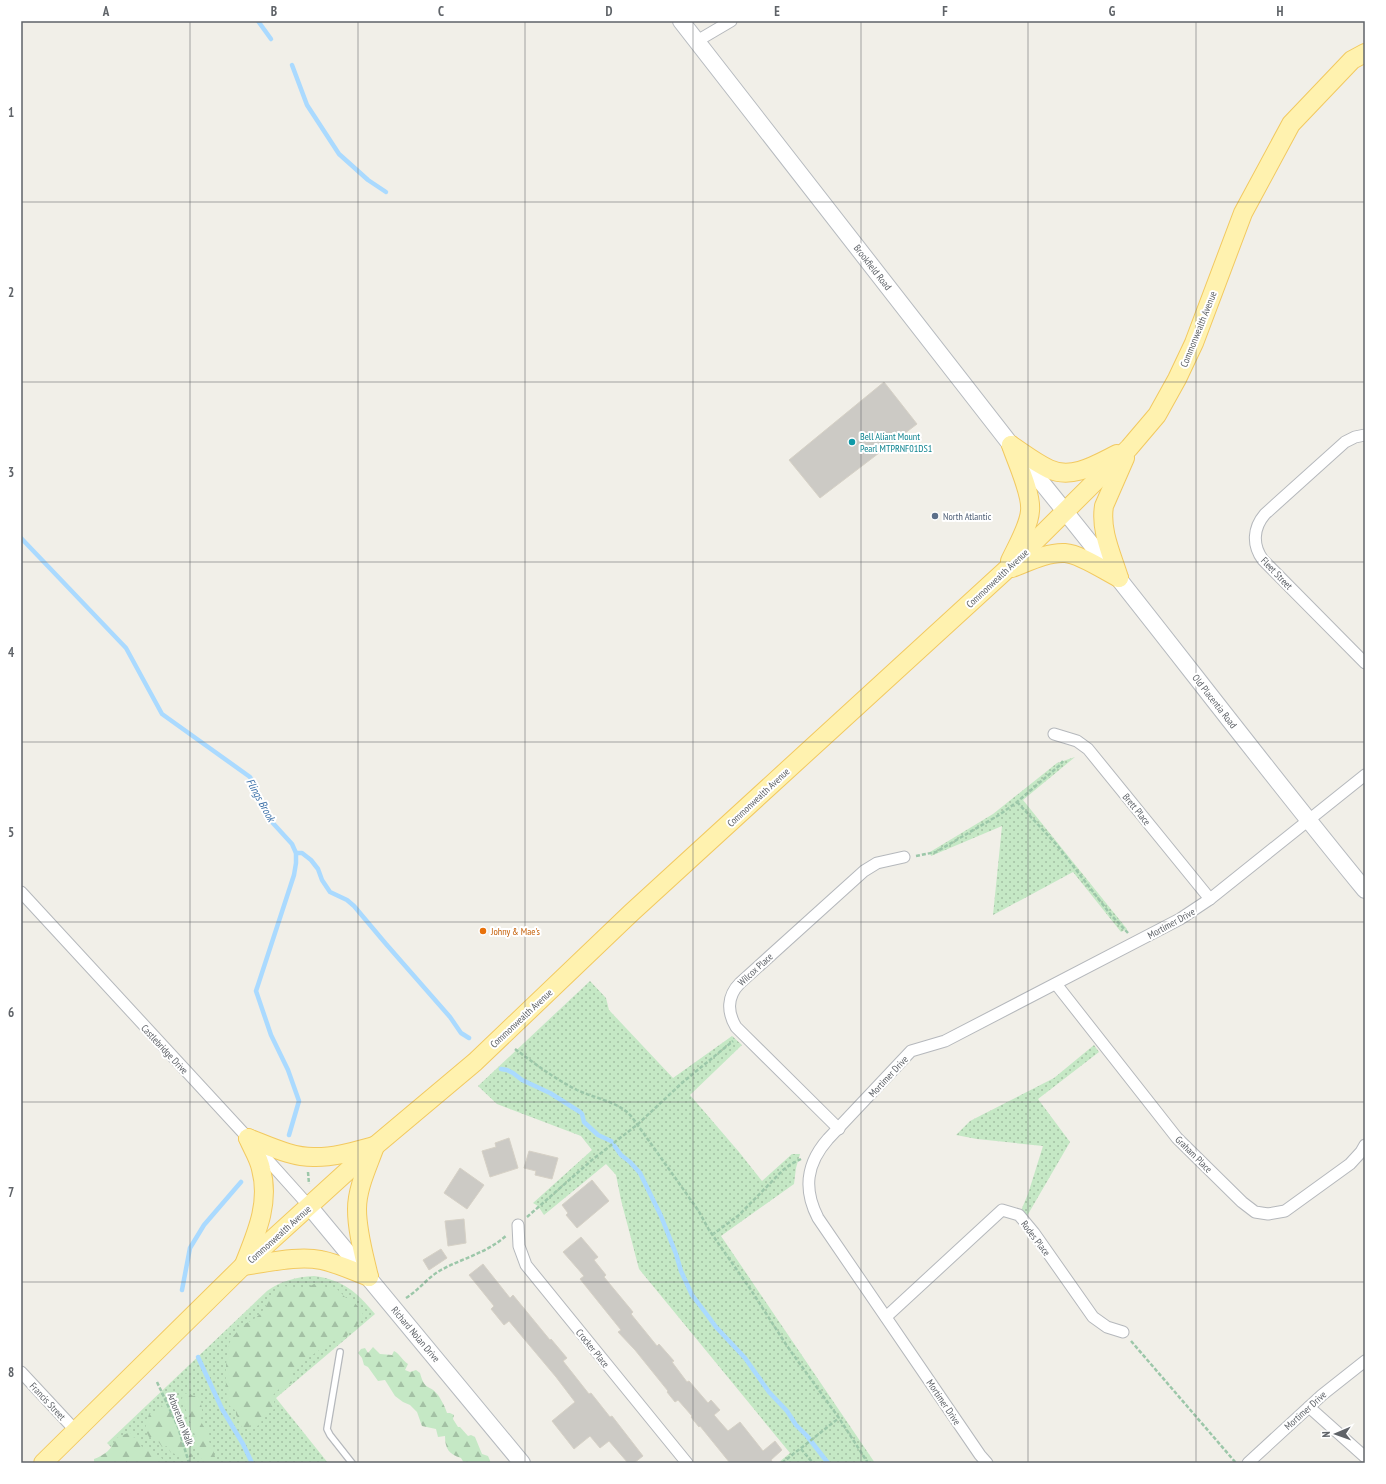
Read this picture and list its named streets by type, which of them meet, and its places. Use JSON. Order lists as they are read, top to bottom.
{
  "streets": {
    "main road": [
      "Brookfield Road",
      "Commonwealth Avenue",
      "Old Placentia Road",
      "Richard Nolan Drive"
    ],
    "street": [
      "Fleet Street",
      "Brett Place",
      "Mortimer Drive",
      "Wilcox Place",
      "Castlebridge Drive",
      "Graham Place",
      "Rodes Place",
      "Crocker Place",
      "Francis Street"
    ],
    "path": ["Arboretum Walk"]
  },
  "crossings": [
    ["Brookfield Road", "Commonwealth Avenue"],
    ["Brookfield Road", "Old Placentia Road"],
    ["Commonwealth Avenue", "Old Placentia Road"],
    ["Commonwealth Avenue", "Castlebridge Drive"],
    ["Commonwealth Avenue", "Richard Nolan Drive"],
    ["Commonwealth Avenue", "Francis Street"],
    ["Old Placentia Road", "Mortimer Drive"],
    ["Brett Place", "Mortimer Drive"],
    ["Mortimer Drive", "Wilcox Place"],
    ["Mortimer Drive", "Graham Place"],
    ["Mortimer Drive", "Rodes Place"],
    ["Castlebridge Drive", "Richard Nolan Drive"]
  ],
  "water": ["Flings Brook"],
  "places": ["Bell Aliant Mount Pearl MTPRNF01DS1", "North Atlantic", "Johny & Mae's"],
  "north": "left",
  "grid": {
    "columns": [
      "A",
      "B",
      "C",
      "D",
      "E",
      "F",
      "G",
      "H"
    ],
    "rows": [
      "1",
      "2",
      "3",
      "4",
      "5",
      "6",
      "7",
      "8"
    ]
  }
}
